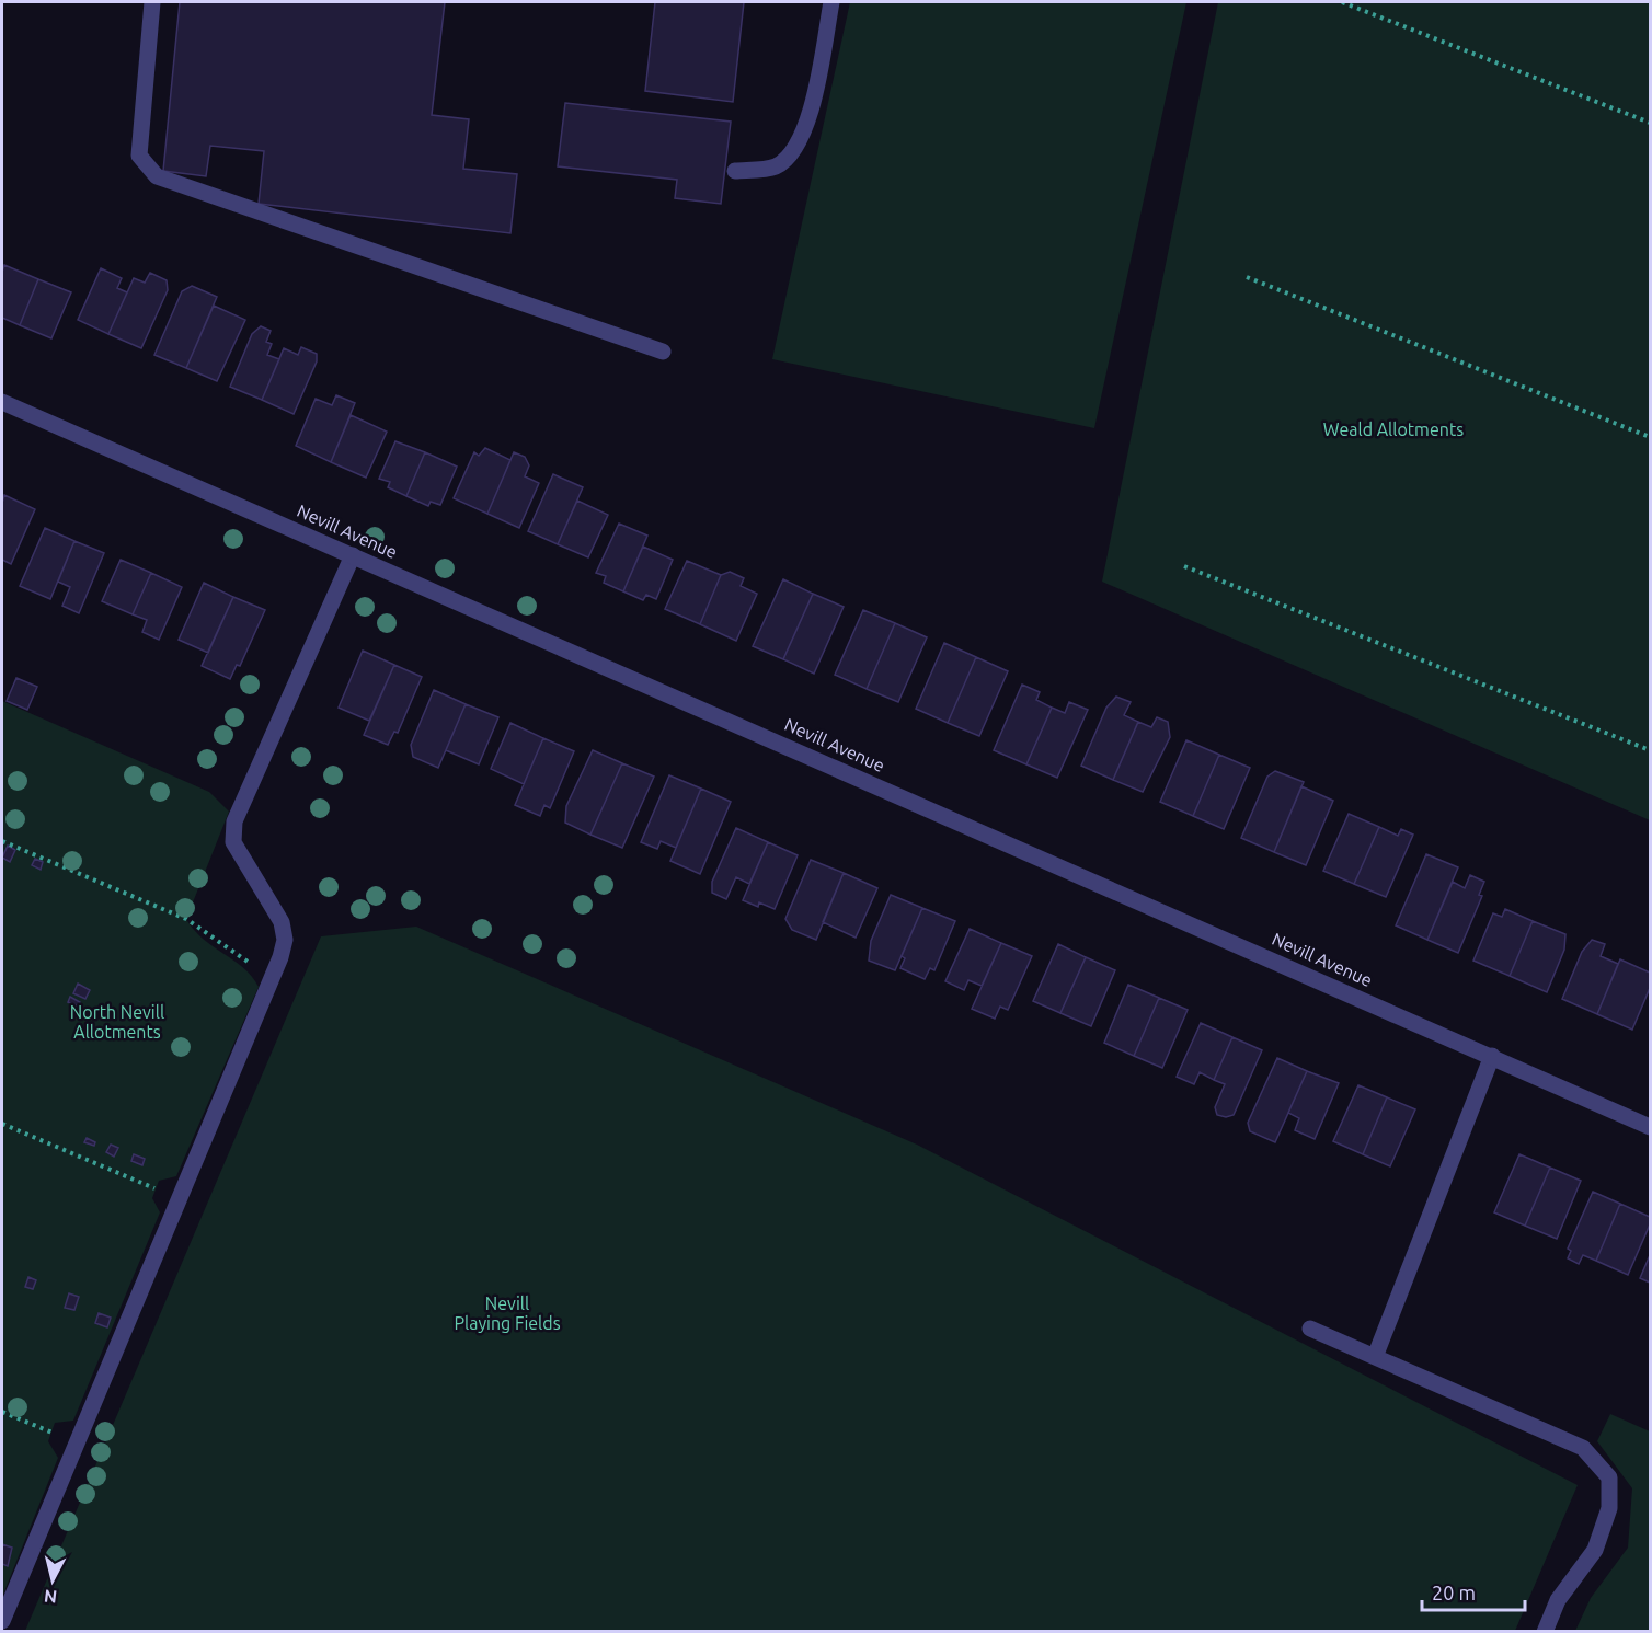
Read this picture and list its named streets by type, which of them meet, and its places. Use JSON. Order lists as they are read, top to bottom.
{
  "streets": {
    "street": ["Nevill Avenue"]
  },
  "parks": ["Weald Allotments", "North Nevill Allotments", "Nevill Playing Fields"],
  "scale_bar": "20 m",
  "north": "bottom"
}
